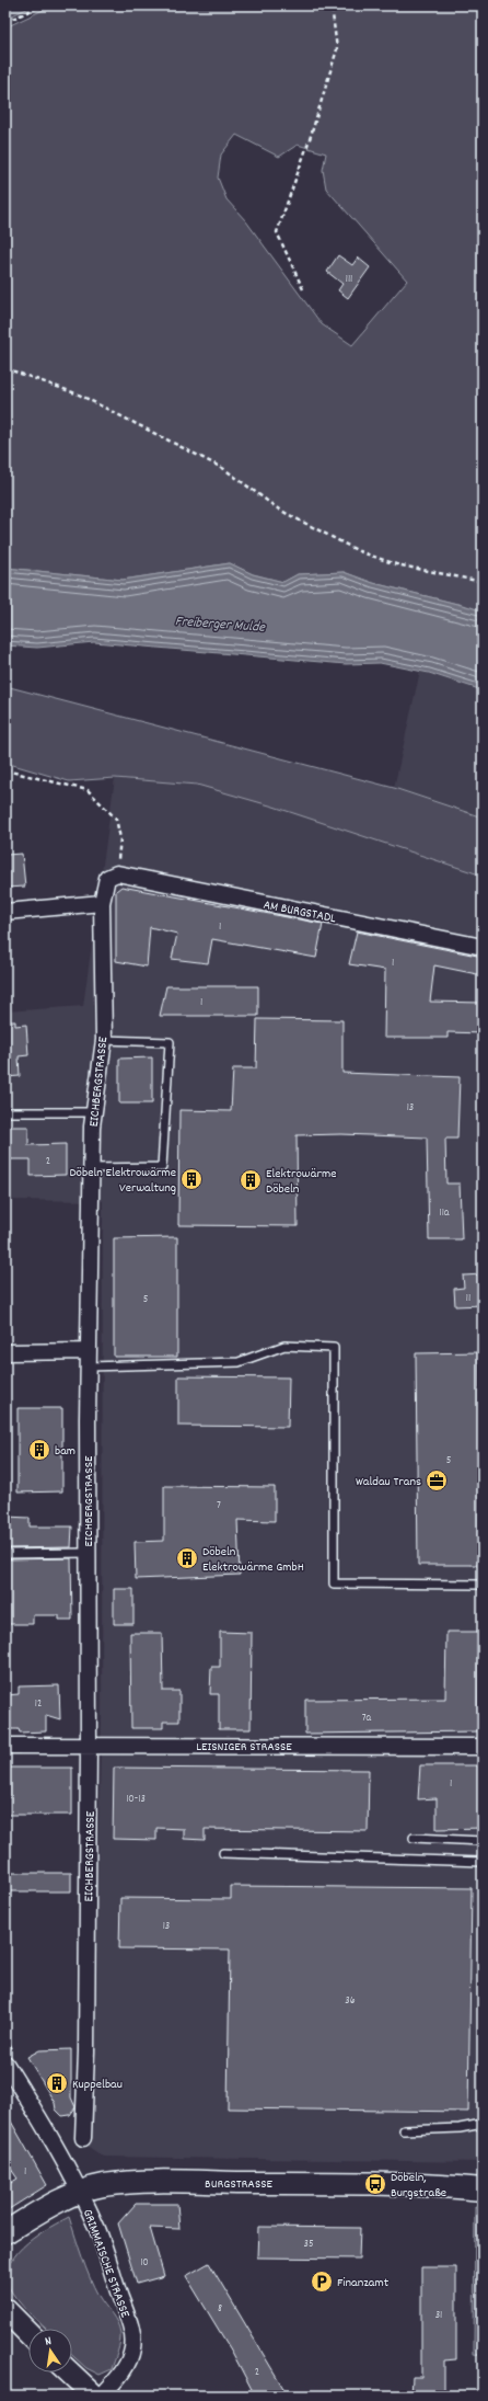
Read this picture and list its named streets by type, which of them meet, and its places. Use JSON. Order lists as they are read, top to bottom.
{
  "streets": {
    "main road": ["BURGSTRASSE"],
    "street": [
      "AM BURGSTADL",
      "EICHBERGSTRASSE",
      "LEISNIGER STRASSE",
      "GRIMMAISCHE STRASSE"
    ]
  },
  "crossings": [
    ["AM BURGSTADL", "EICHBERGSTRASSE"],
    ["EICHBERGSTRASSE", "LEISNIGER STRASSE"],
    ["BURGSTRASSE", "GRIMMAISCHE STRASSE"]
  ],
  "water": ["Freiberger Mulde"],
  "places": {
    "building": [
      "Döbeln Elektrowärme Verwaltung",
      "Elektrowärme Döbeln",
      "bam",
      "Döbeln Elektrowärme GmbH",
      "Kuppelbau"
    ],
    "office": ["Waldau Trans"],
    "bus stop": ["Döbeln, Burgstraße"],
    "parking": ["Finanzamt"]
  },
  "house_numbers": [
    "111",
    "1",
    "1",
    "1",
    "13",
    "2",
    "11a",
    "11",
    "5",
    "5",
    "7",
    "12",
    "7a",
    "1",
    "10-13",
    "13",
    "36",
    "1",
    "35",
    "10",
    "8",
    "31",
    "2"
  ],
  "north": "top"
}
